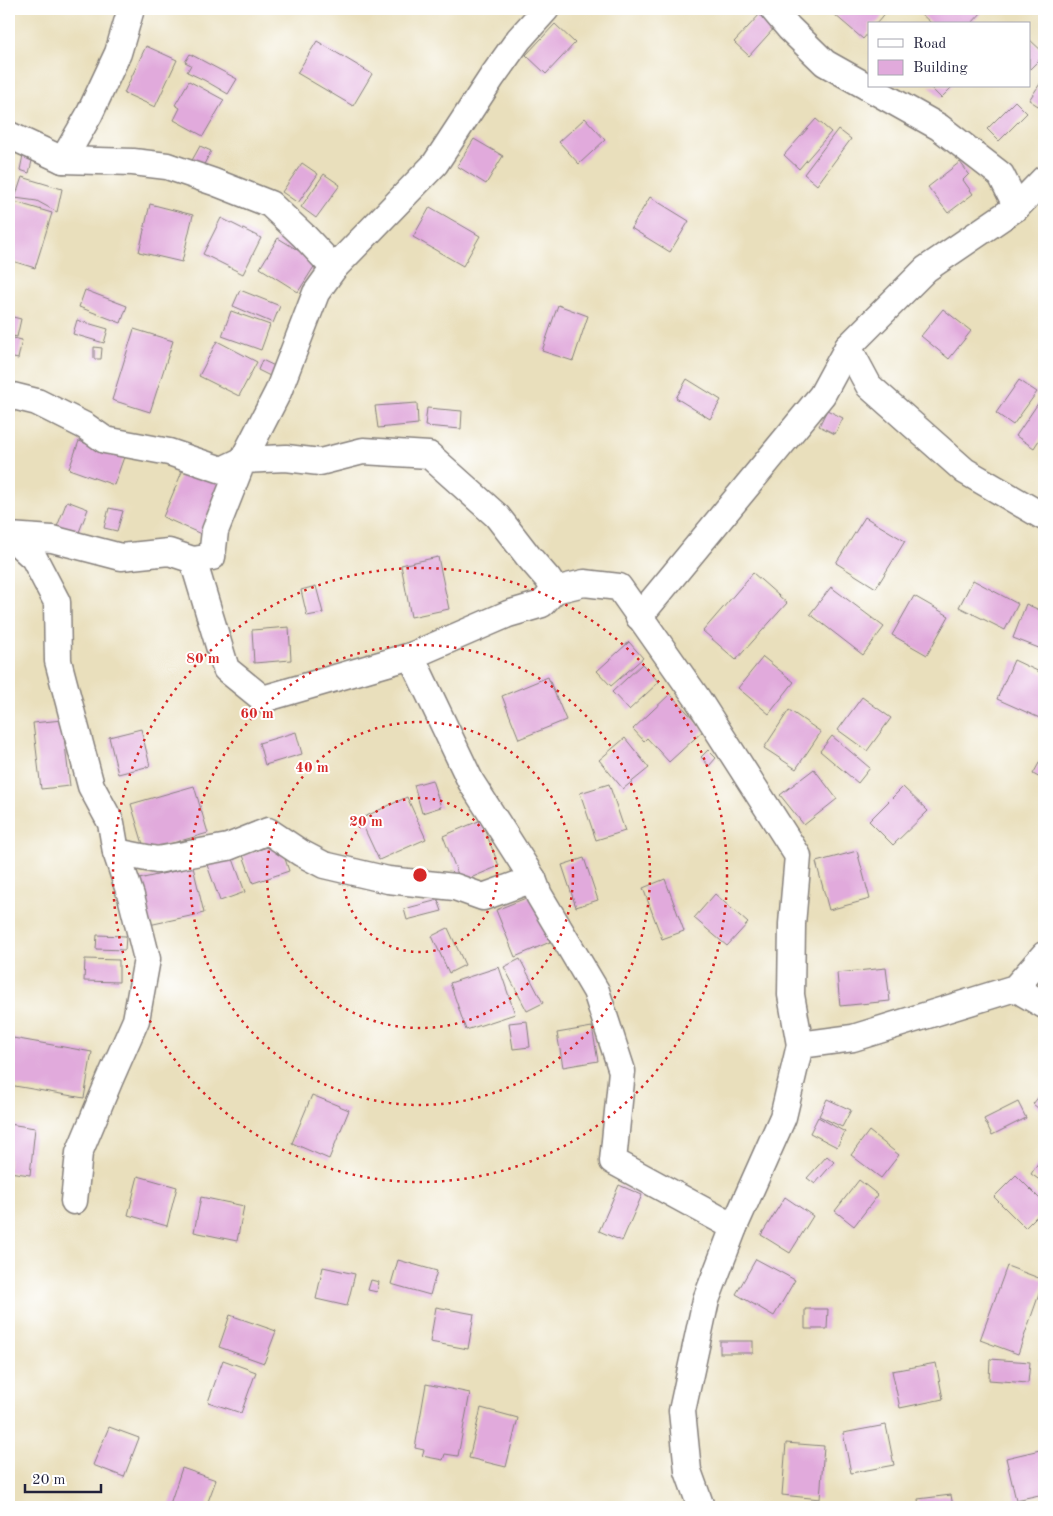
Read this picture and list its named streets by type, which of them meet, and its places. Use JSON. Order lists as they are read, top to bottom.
{
  "legend": ["Road", "Building"],
  "scale_bar": "20 m",
  "rings": [
    "80 m",
    "60 m",
    "40 m",
    "20 m"
  ]
}
